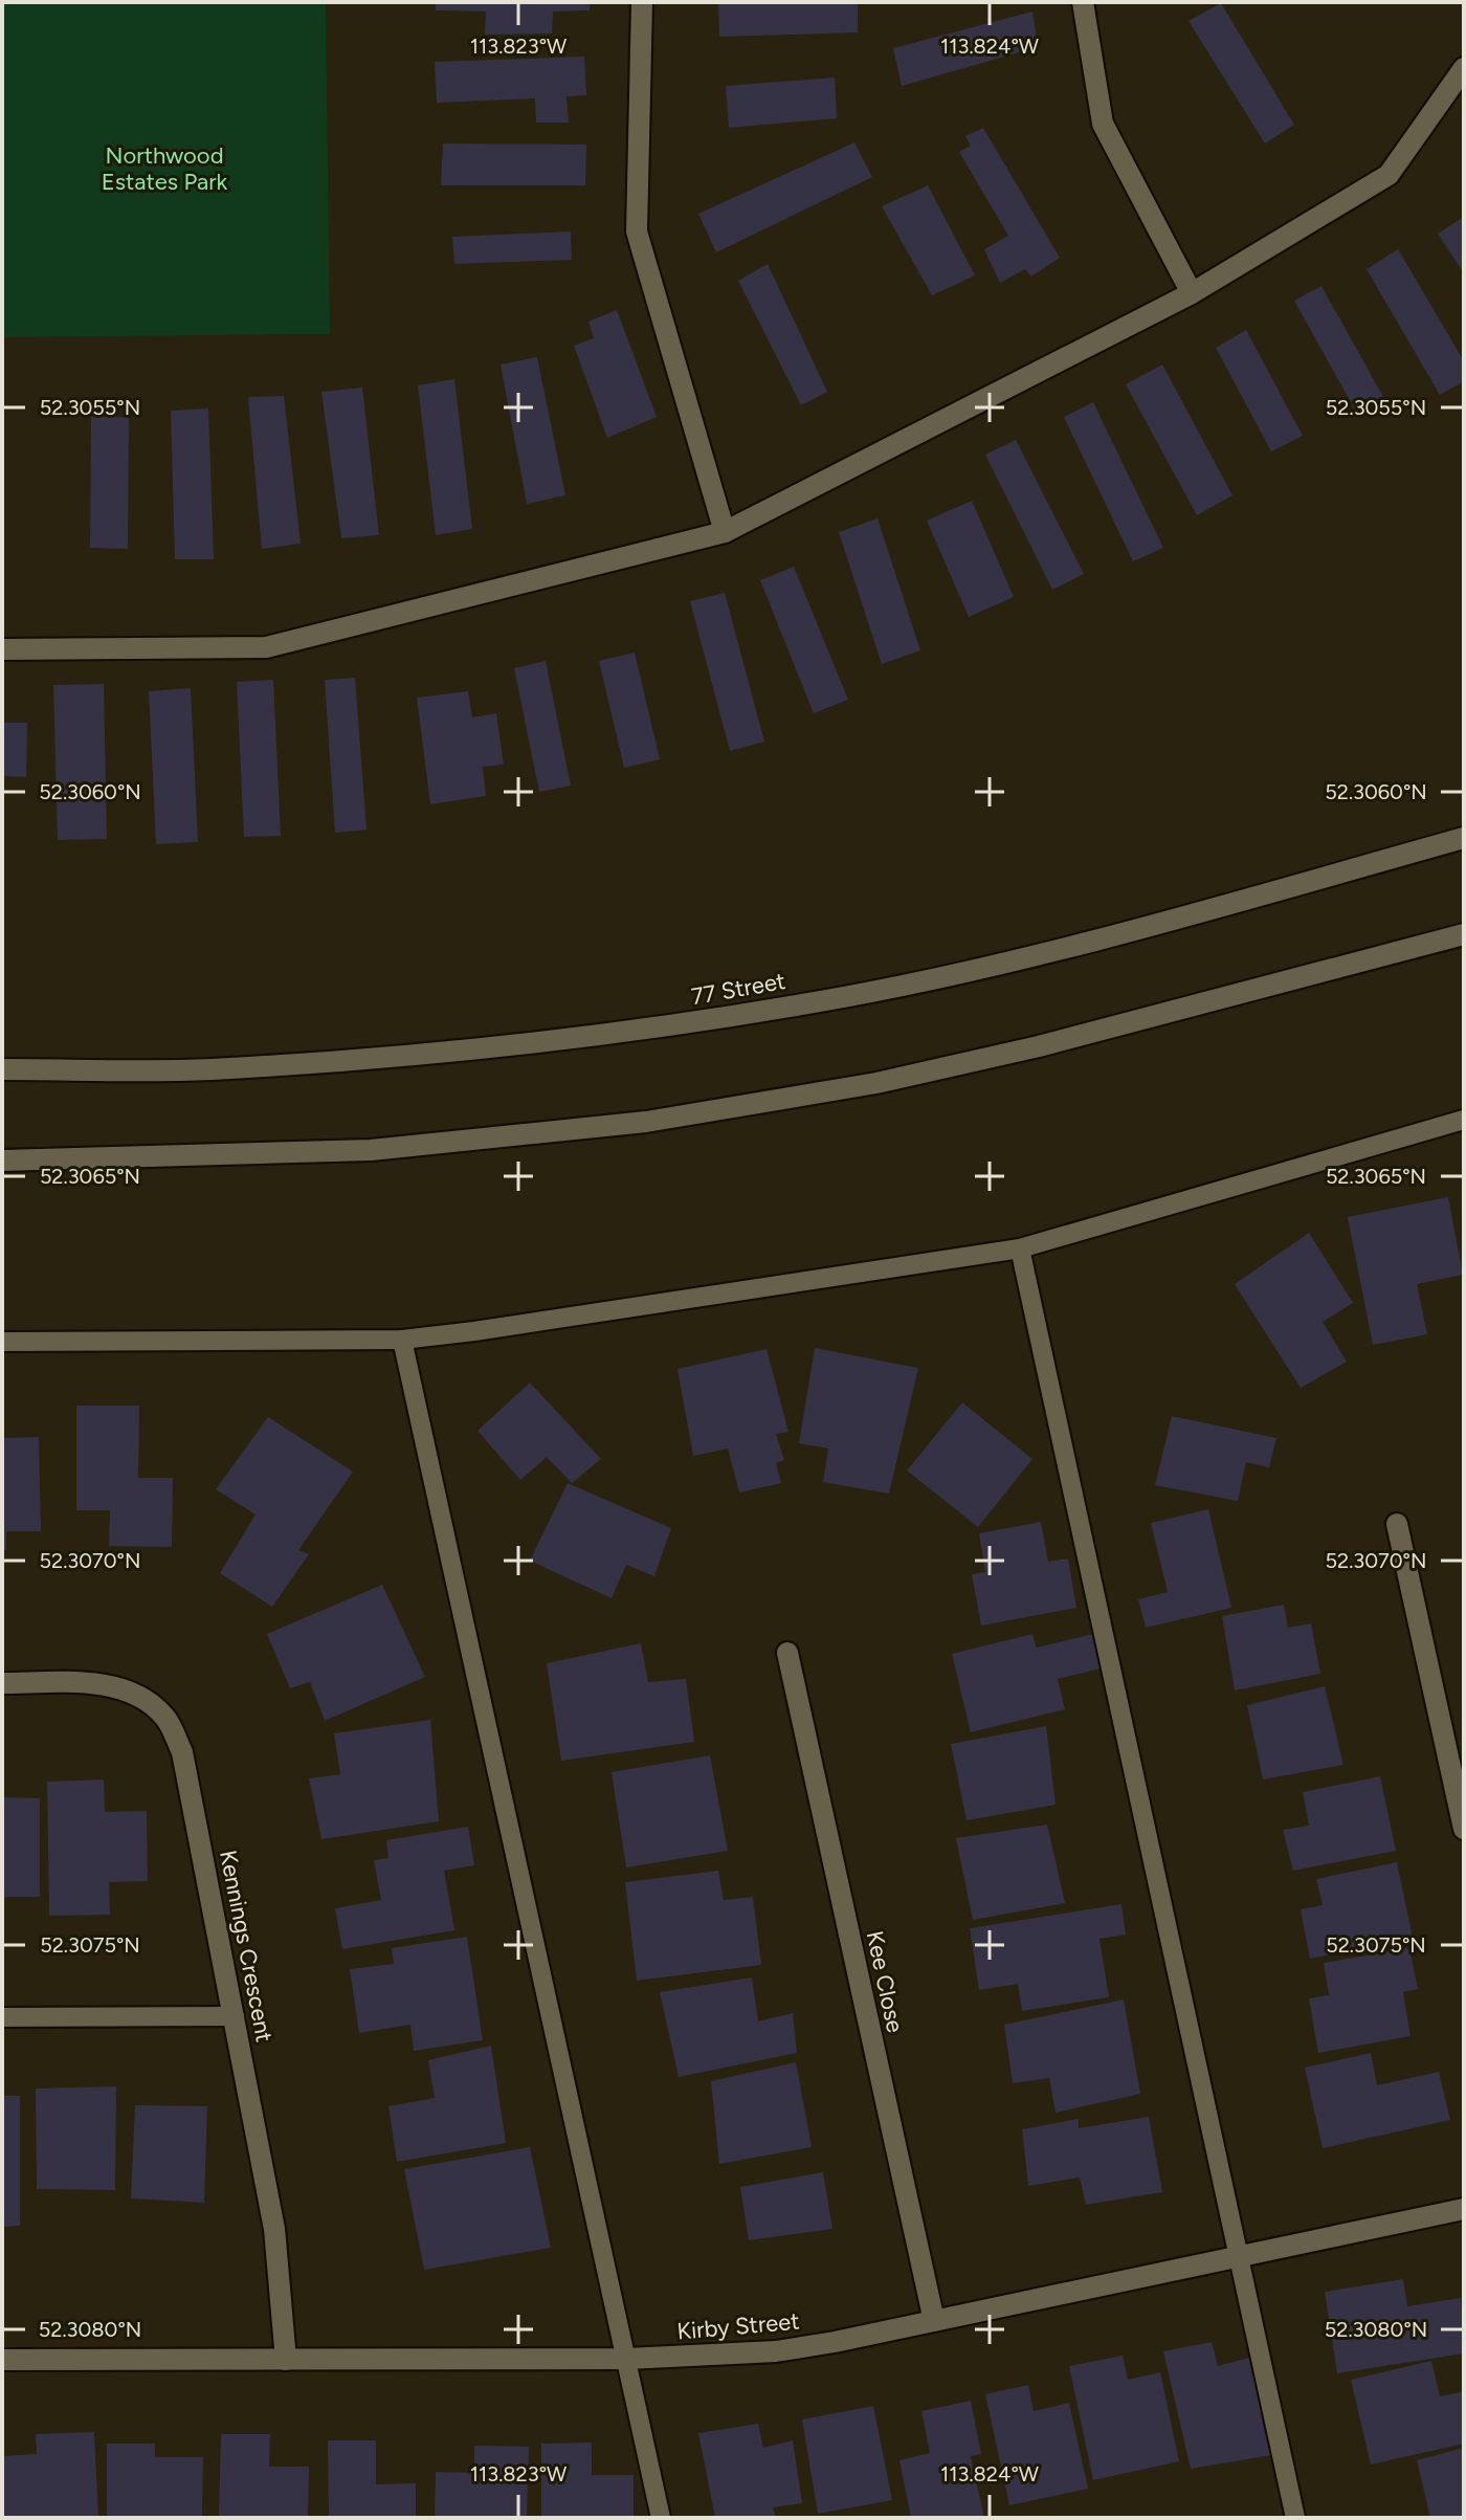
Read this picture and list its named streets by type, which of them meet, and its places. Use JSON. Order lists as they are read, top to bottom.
{
  "streets": {
    "street": [
      "77 Street",
      "Kennings Crescent",
      "Kee Close",
      "Kirby Street"
    ]
  },
  "crossings": [
    ["Kennings Crescent", "Kirby Street"],
    ["Kee Close", "Kirby Street"]
  ],
  "parks": ["Northwood Estates Park"],
  "coordinates": [
    "113.823°W",
    "113.824°W",
    "52.3055°N",
    "52.3060°N",
    "52.3065°N",
    "52.3070°N",
    "52.3075°N",
    "52.3080°N"
  ]
}
